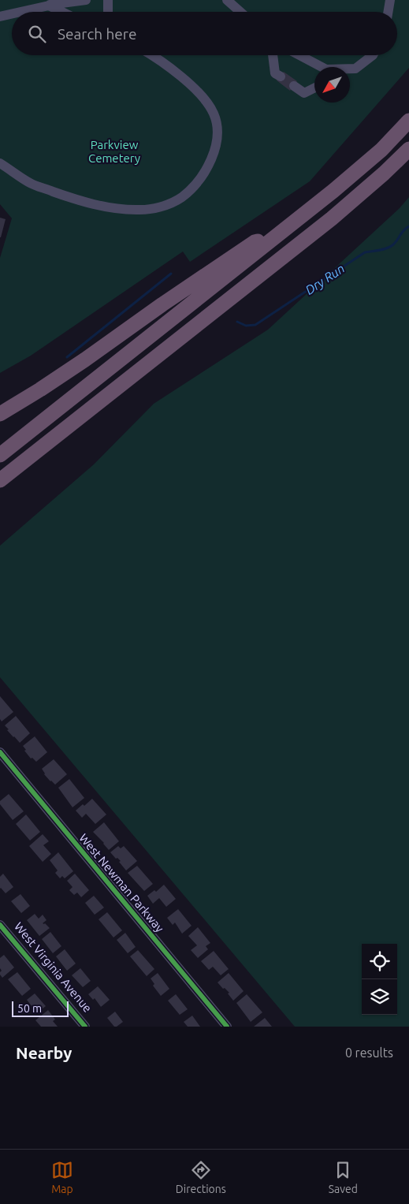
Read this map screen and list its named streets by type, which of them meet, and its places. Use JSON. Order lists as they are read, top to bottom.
{
  "streets": {
    "street": ["West Newman Parkway", "West Virginia Avenue"]
  },
  "water": ["Dry Run"],
  "parks": ["Parkview Cemetery"],
  "scale_bar": "50 m",
  "north": "bottom left",
  "page": {
    "search": "Search here",
    "scale": "50 m",
    "heading": ["Nearby", "0 results"],
    "nav": ["Map", "Directions", "Saved"]
  }
}
